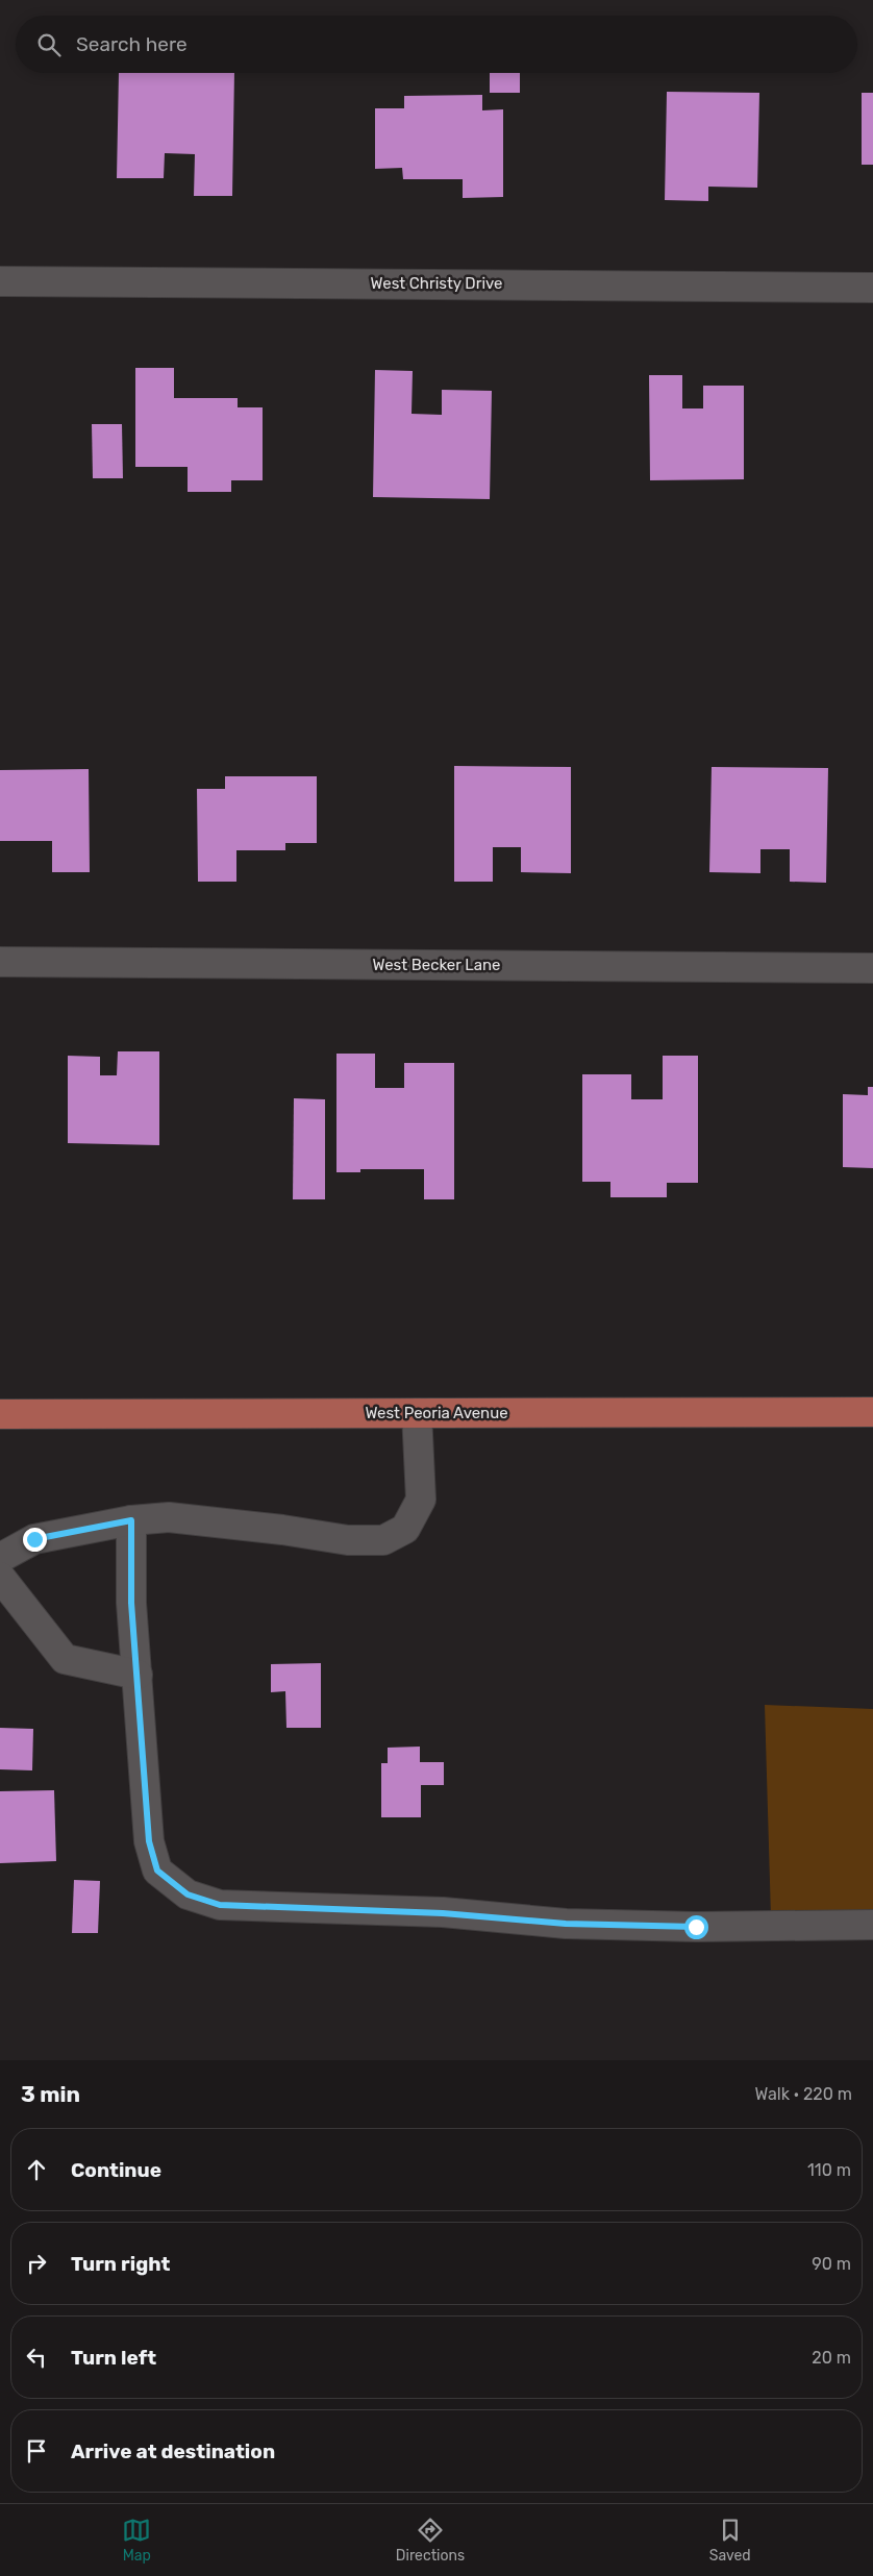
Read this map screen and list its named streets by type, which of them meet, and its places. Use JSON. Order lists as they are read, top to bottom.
{
  "streets": {
    "main road": ["West Peoria Avenue"],
    "street": ["West Christy Drive", "West Becker Lane"]
  },
  "page": {
    "search": "Search here",
    "heading": ["3 min", "Walk · 220 m"],
    "list": [
      ["Continue", "110 m"],
      ["Turn right", "90 m"],
      ["Turn left", "20 m"],
      "Arrive at destination"
    ],
    "nav": ["Map", "Directions", "Saved"]
  }
}
